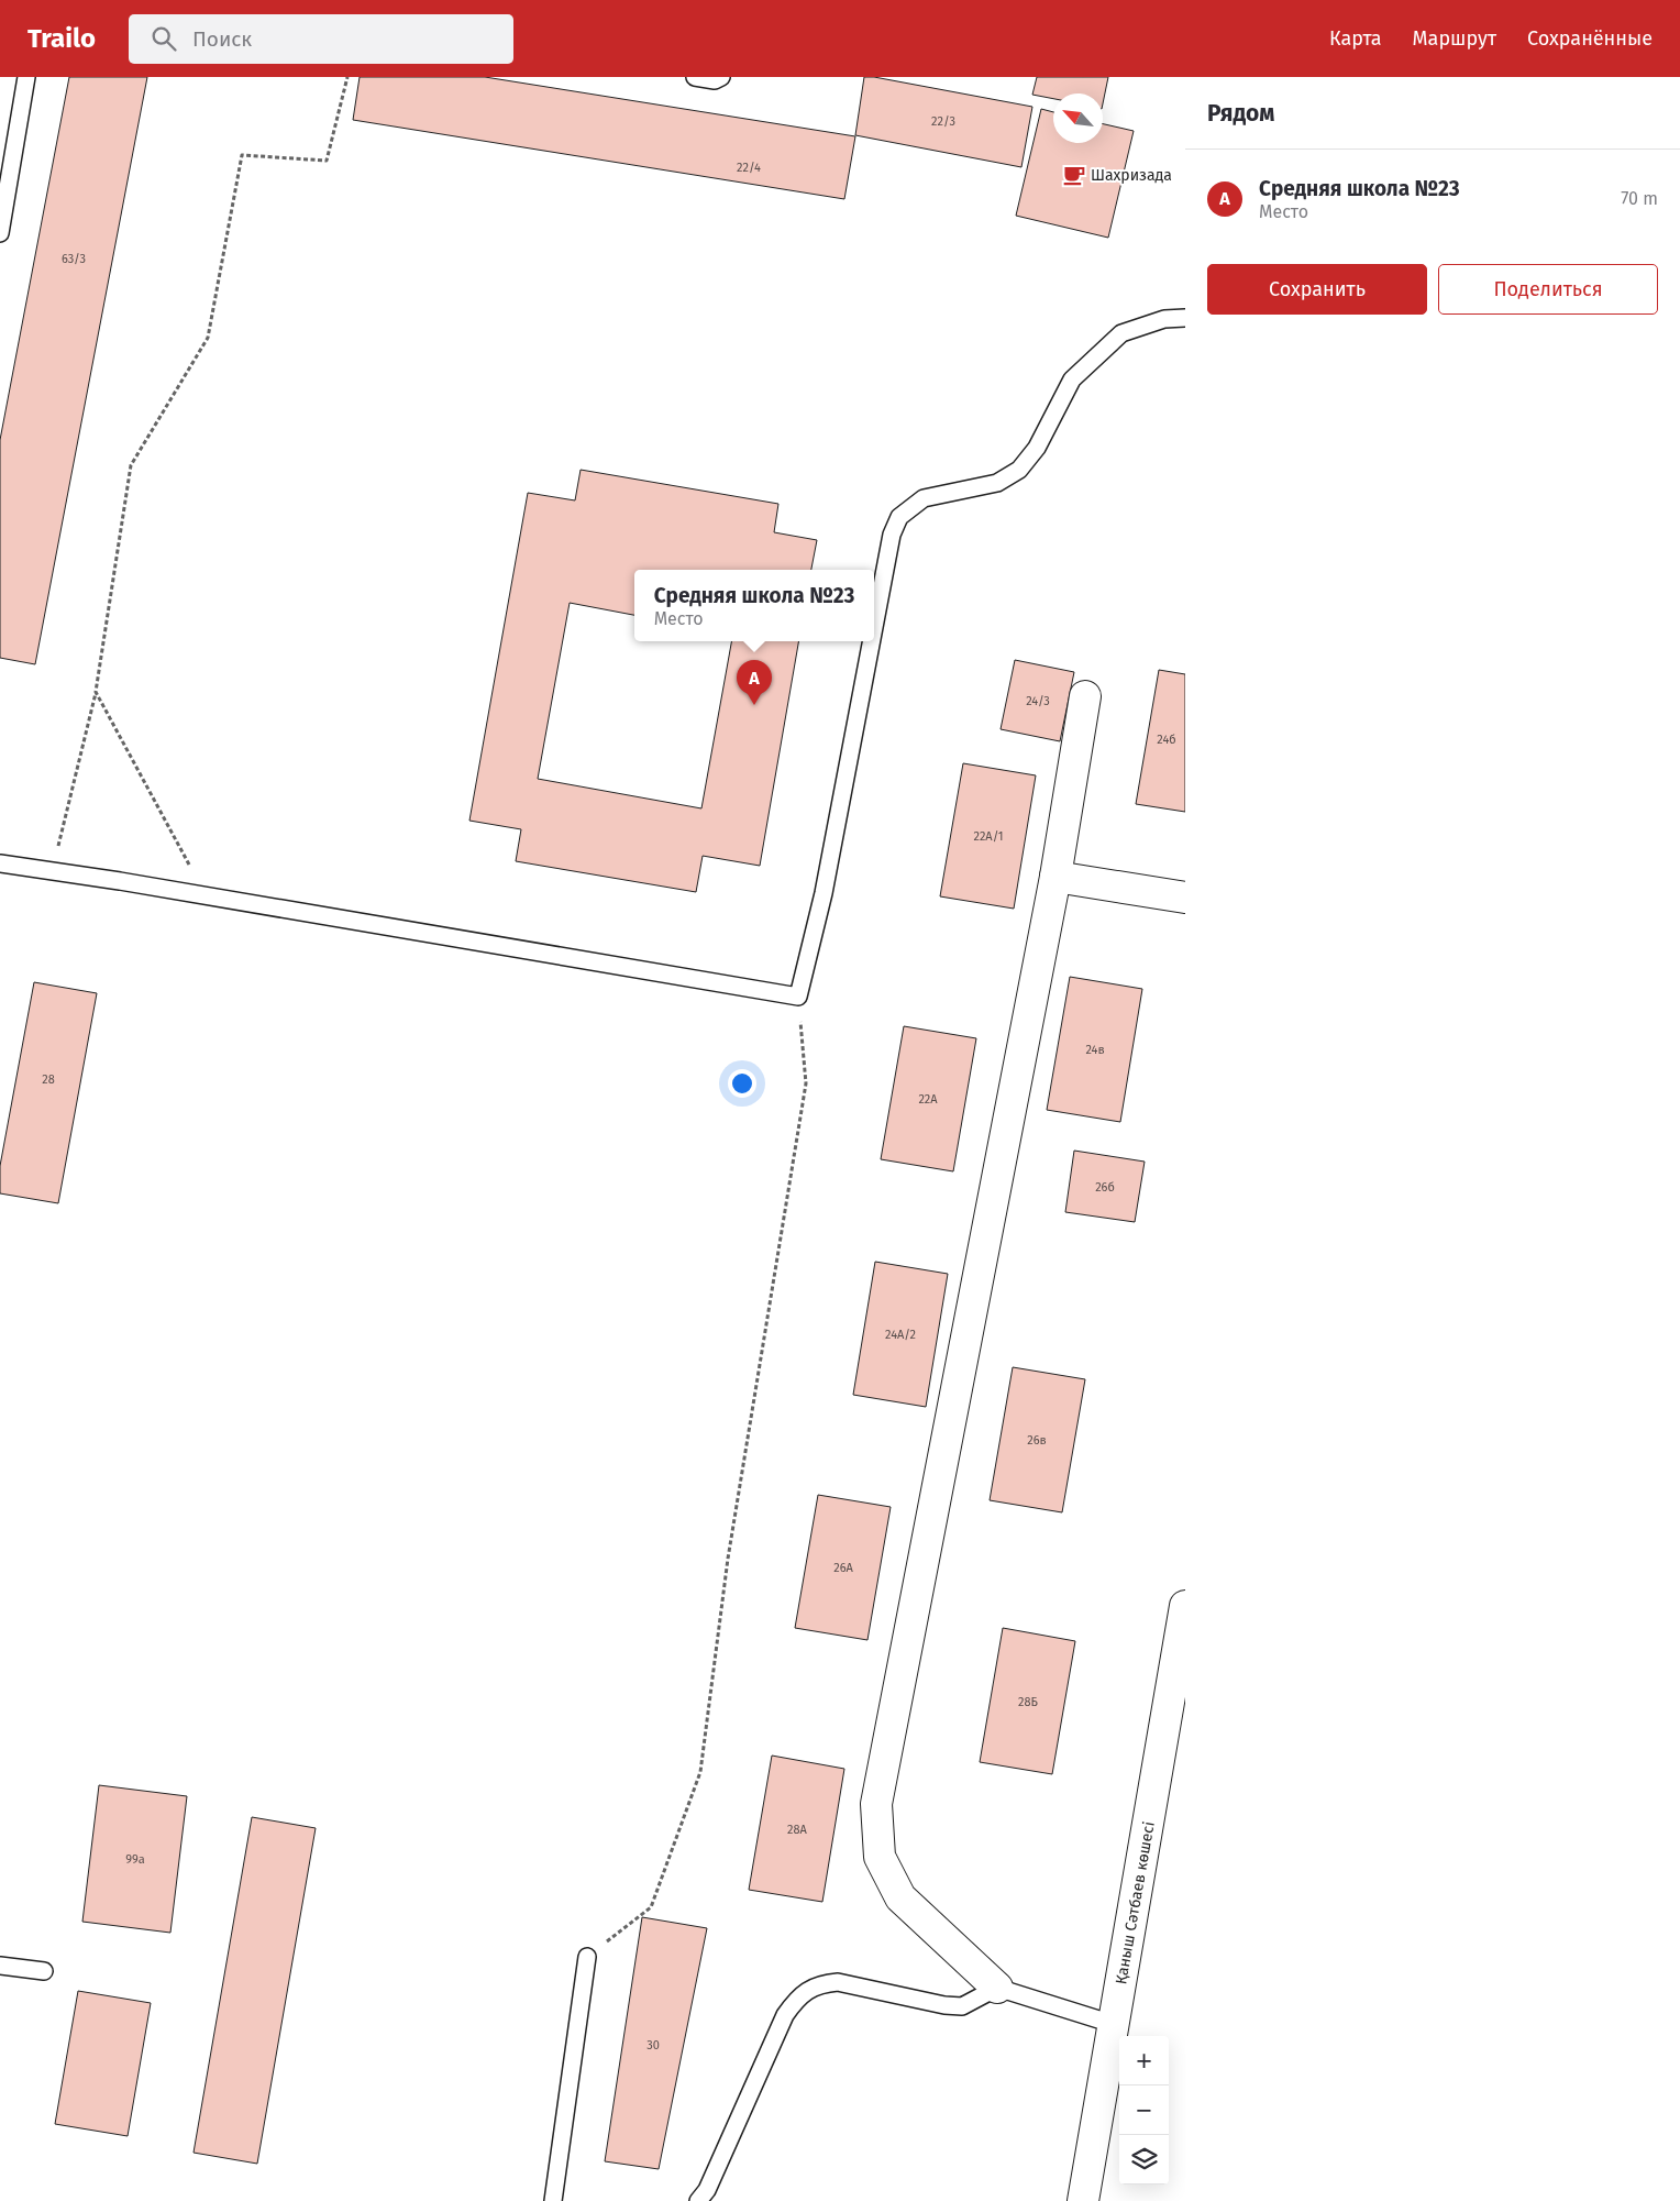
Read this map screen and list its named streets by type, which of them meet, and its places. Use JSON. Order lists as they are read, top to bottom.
{
  "streets": {
    "street": ["Қаныш Сәтбаев көшесі"]
  },
  "places": {
    "cafe": ["Шахризада"]
  },
  "house_numbers": [
    "22/3",
    "22/4",
    "63/3",
    "24/3",
    "24б",
    "22А/1",
    "24в",
    "28",
    "22А",
    "26б",
    "24А/2",
    "26в",
    "26А",
    "28Б",
    "28А",
    "99а",
    "30"
  ],
  "north": "top left",
  "page": {
    "header": "Trailo",
    "search": "Поиск",
    "nav": ["Карта", "Маршрут", "Сохранённые"],
    "heading": "Рядом",
    "list": [
      {
        "mark": "A",
        "name": "Средняя школа №23",
        "note": "Место",
        "value": "70 m"
      }
    ],
    "buttons": ["Сохранить", "Поделиться"],
    "popup": ["Средняя школа №23", "Место"],
    "pins": "A",
    "map_buttons": ["+", "−"]
  }
}
